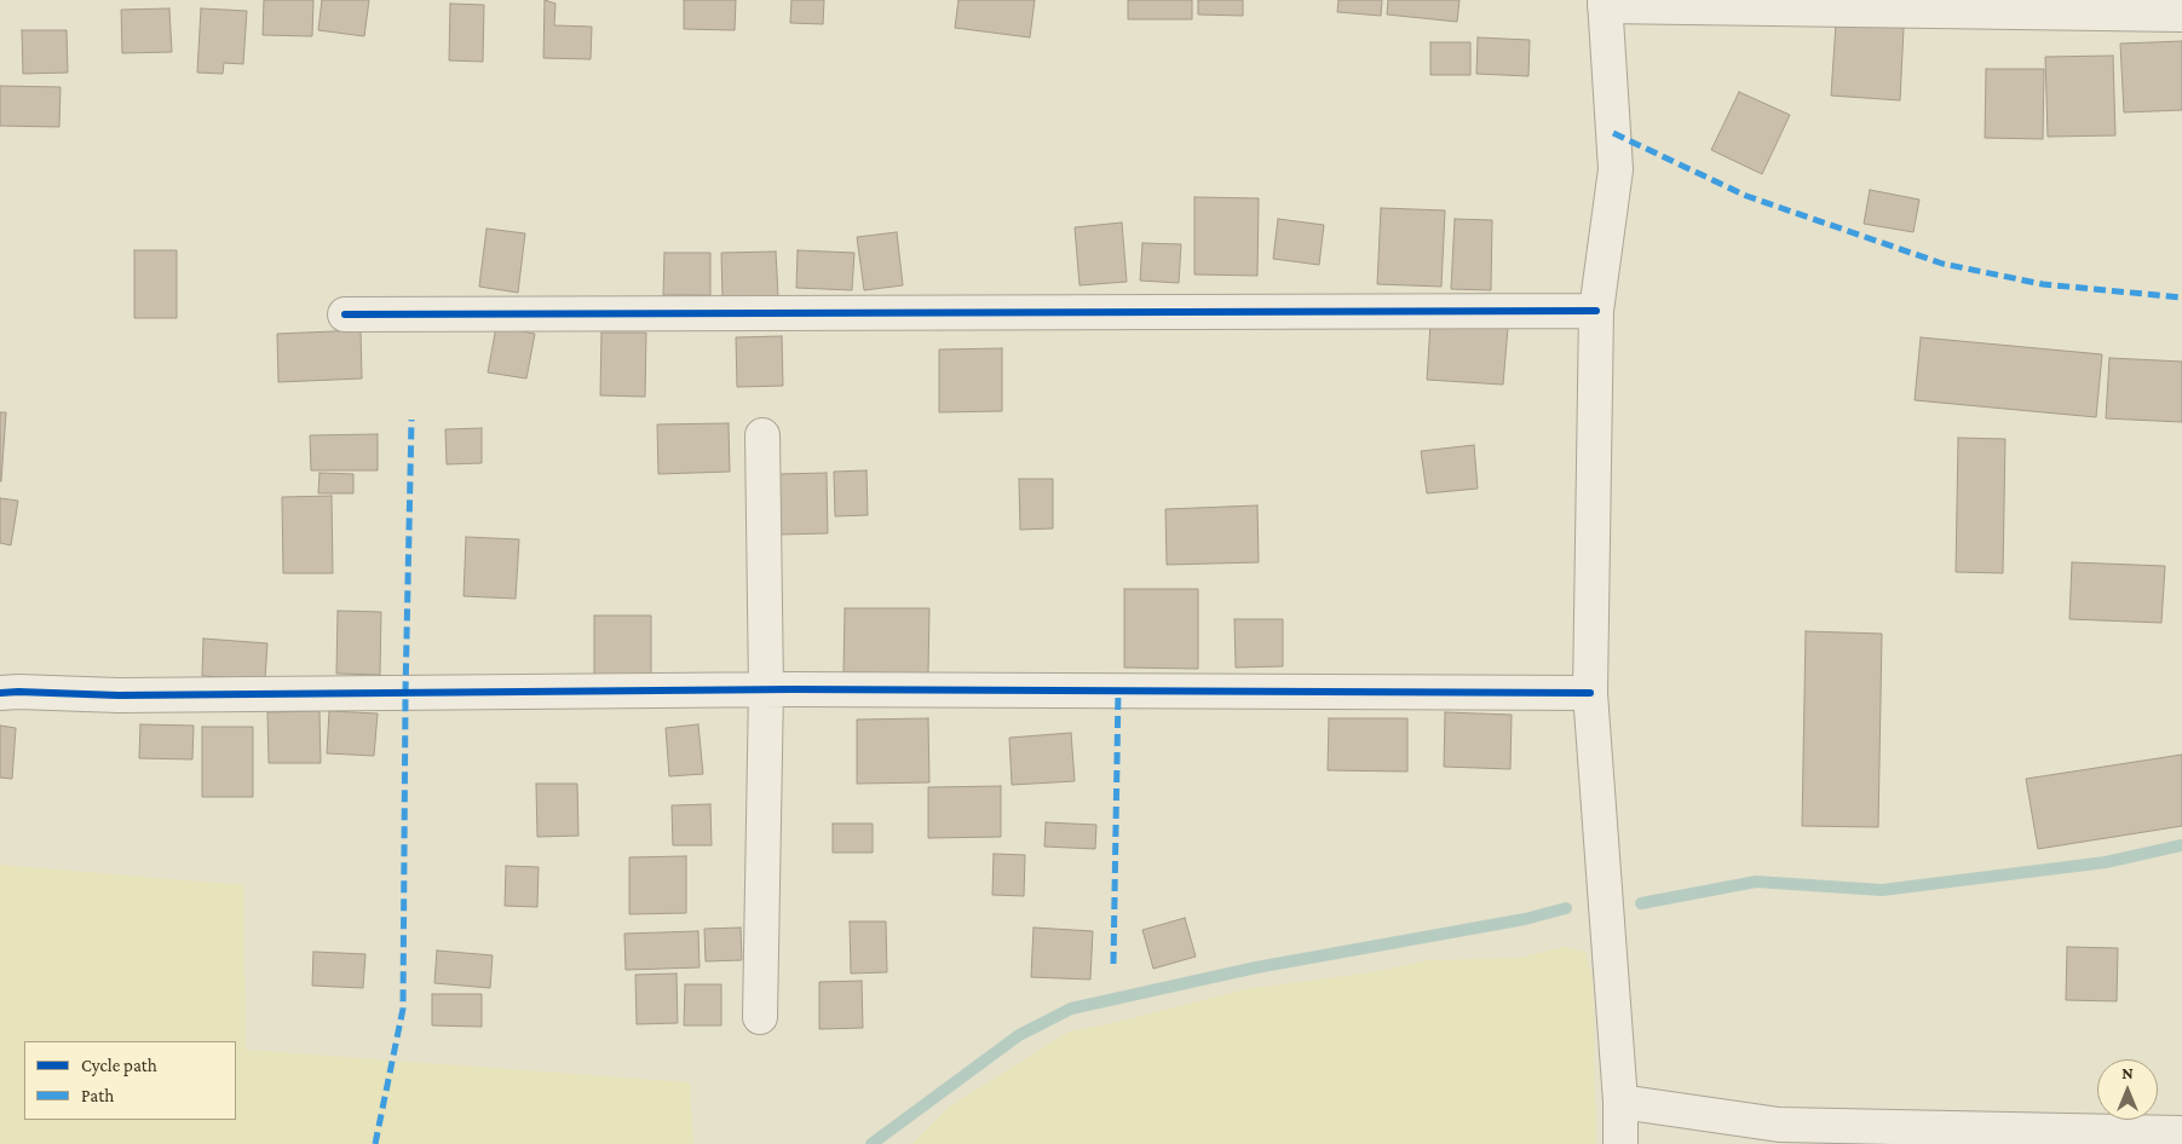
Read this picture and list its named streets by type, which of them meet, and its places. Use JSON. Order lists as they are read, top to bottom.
{
  "legend": ["Cycle path", "Path"],
  "north": "top"
}
